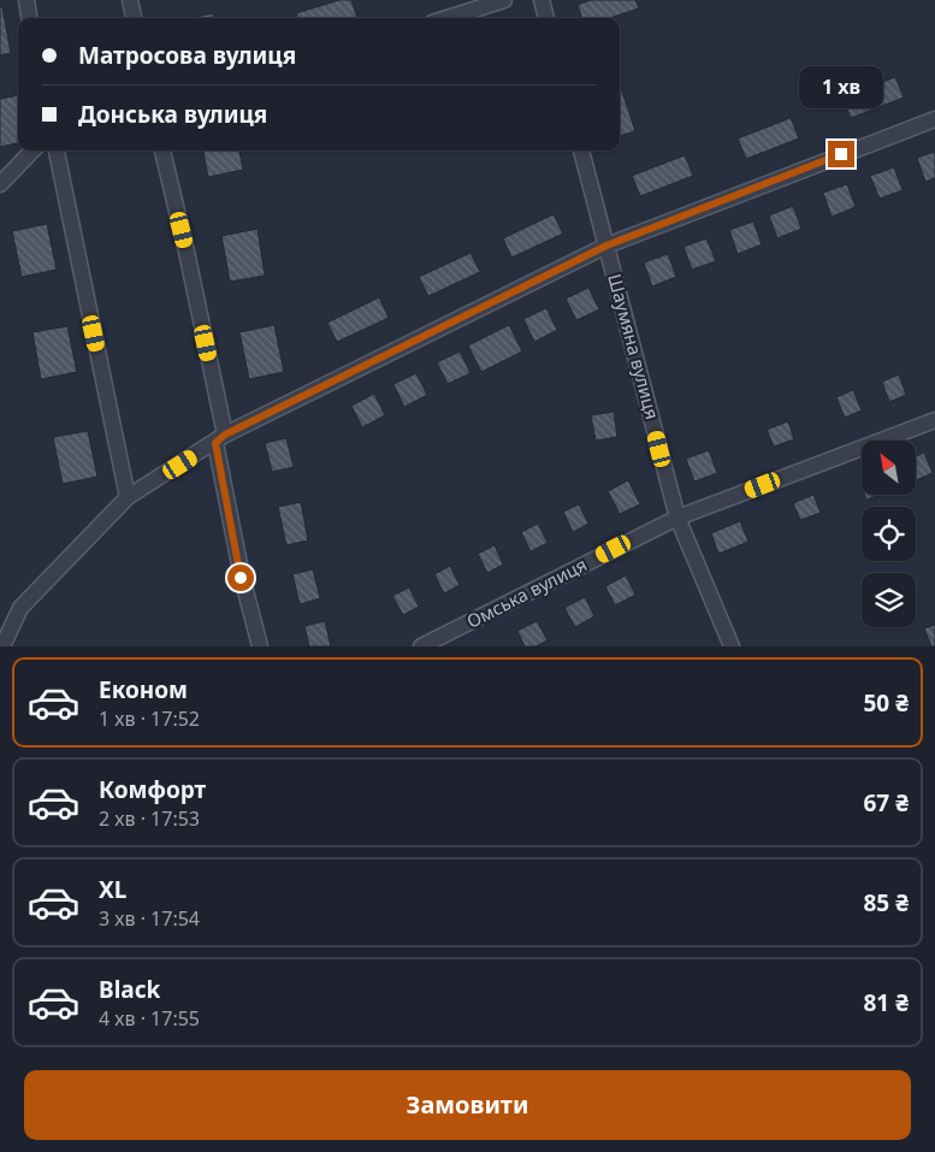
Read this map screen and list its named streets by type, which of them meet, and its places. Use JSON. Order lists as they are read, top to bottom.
{
  "streets": {
    "street": ["Шаумяна вулиця", "Омська вулиця"]
  },
  "crossings": [
    ["Шаумяна вулиця", "Омська вулиця"]
  ],
  "north": "top left",
  "page": {
    "banner": ["Матросова вулиця", "Донська вулиця"],
    "bubble": "1 хв",
    "list": [
      {
        "name": "Економ",
        "note": "1 хв · 17:52",
        "value": "50 ₴"
      },
      {
        "name": "Комфорт",
        "note": "2 хв · 17:53",
        "value": "67 ₴"
      },
      {
        "name": "XL",
        "note": "3 хв · 17:54",
        "value": "85 ₴"
      },
      {
        "name": "Black",
        "note": "4 хв · 17:55",
        "value": "81 ₴"
      }
    ],
    "buttons": "Замовити"
  }
}
